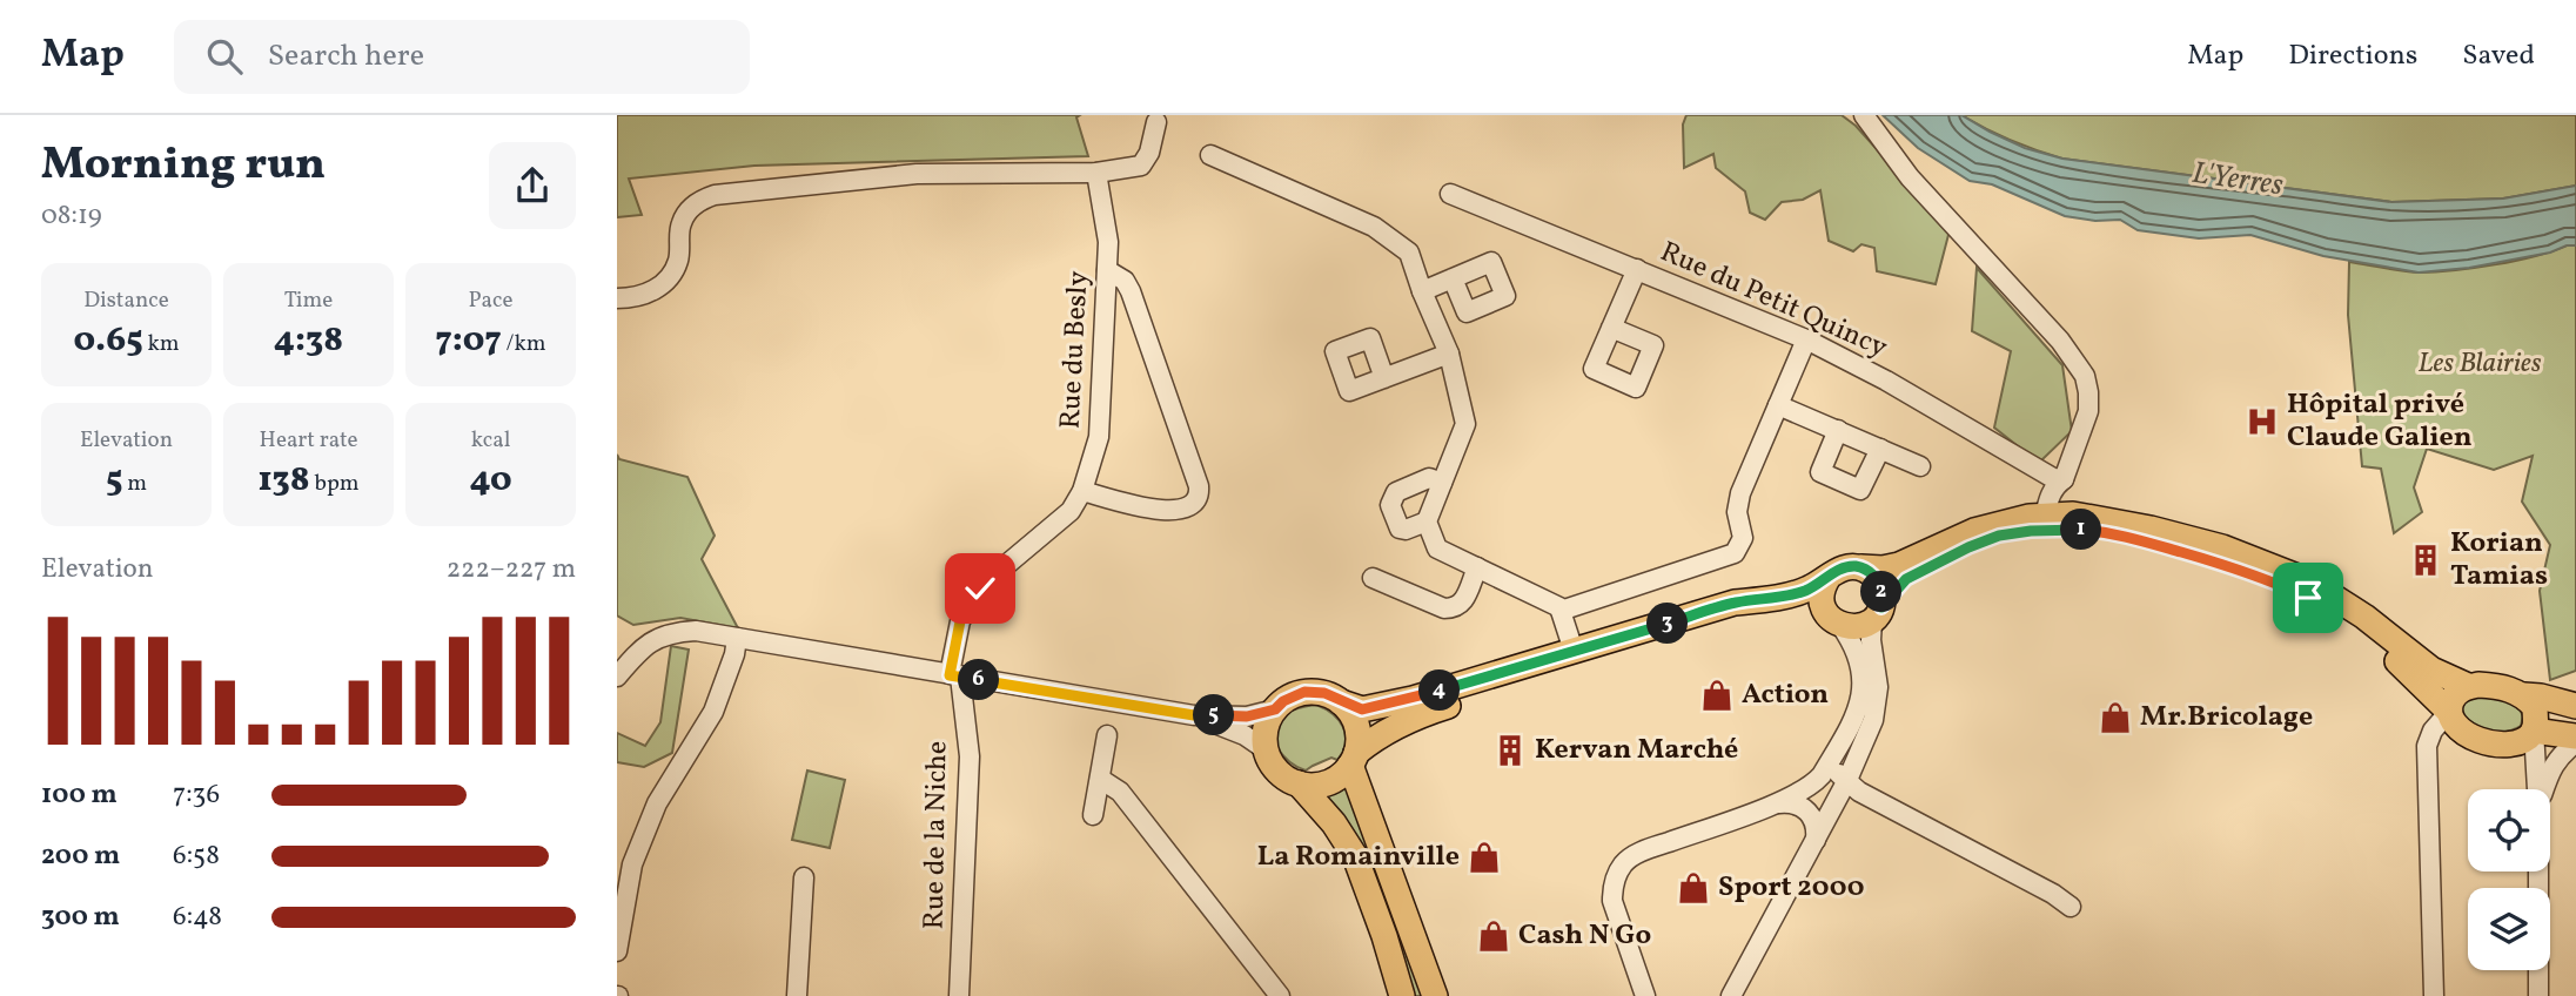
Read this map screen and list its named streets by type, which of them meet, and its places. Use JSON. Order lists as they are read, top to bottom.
{
  "streets": {
    "street": ["Rue du Petit Quincy", "Rue du Besly", "Rue de la Niche"]
  },
  "crossings": [
    ["Rue du Besly", "Rue de la Niche"]
  ],
  "water": ["L'Yerres"],
  "parks": ["Les Blairies"],
  "places": {
    "hospital": ["Hôpital privé Claude Galien"],
    "building": ["Korian Tamias", "Kervan Marché"],
    "shop": [
      "Action",
      "Mr.Bricolage",
      "La Romainville",
      "Sport 2000",
      "Cash N Go"
    ]
  },
  "page": {
    "header": "Map",
    "search": "Search here",
    "nav": ["Map", "Directions", "Saved"],
    "heading": ["Morning run", "08:19"],
    "stats": [
      ["Distance", "0.65 km"],
      ["Time", "4:38"],
      ["Pace", "7:07 /km"],
      ["Elevation", "5 m"],
      ["Heart rate", "138 bpm"],
      ["kcal", "40"]
    ],
    "pins": [
      "1",
      "2",
      "3",
      "6",
      "4",
      "5"
    ],
    "chart": ["Elevation", "222–227 m"],
    "list": [
      {
        "name": "100 m",
        "note": "7:36"
      },
      {
        "name": "200 m",
        "note": "6:58"
      },
      {
        "name": "300 m",
        "note": "6:48"
      }
    ]
  }
}
